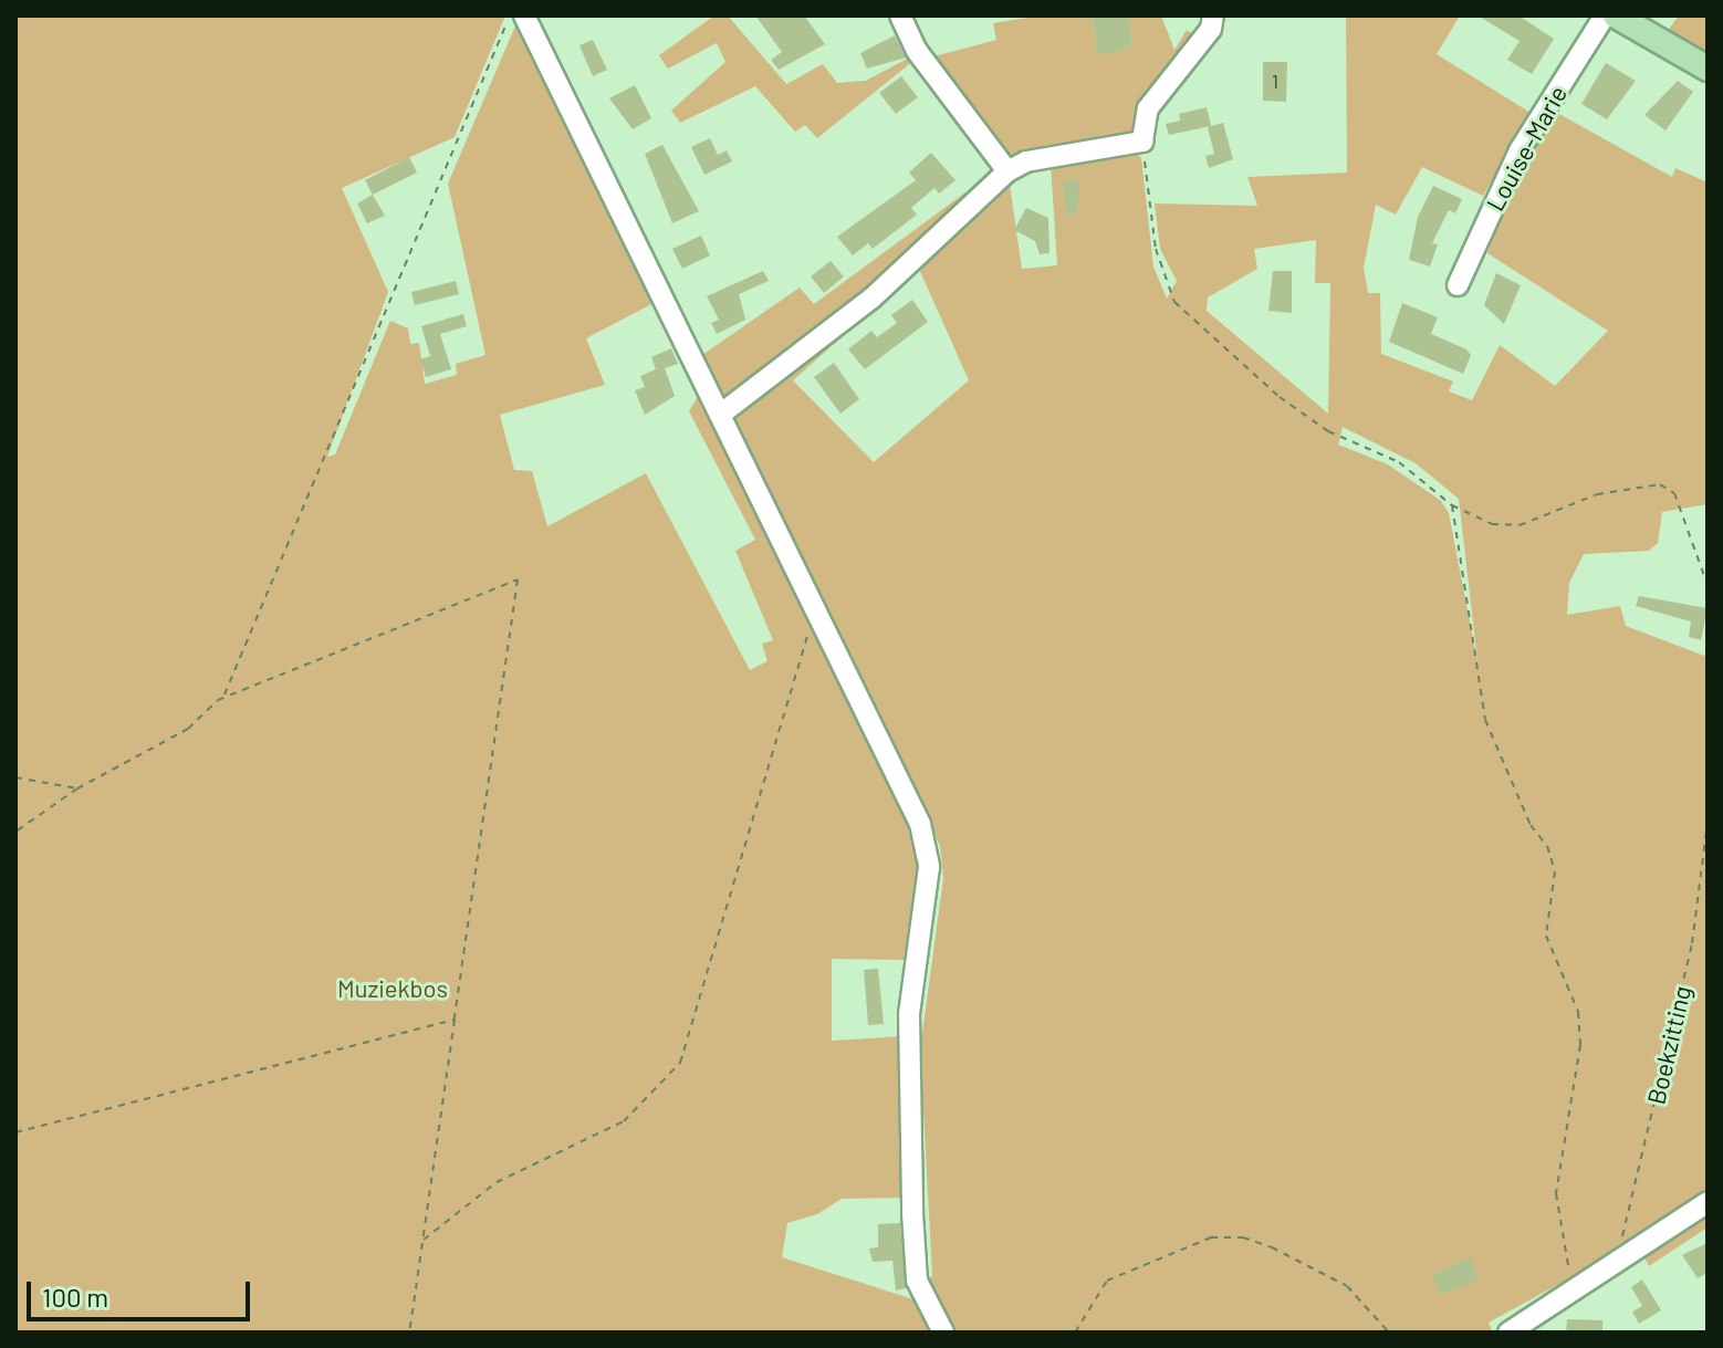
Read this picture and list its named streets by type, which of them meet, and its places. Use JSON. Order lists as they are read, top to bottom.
{
  "streets": {
    "street": ["Louise-Marie"],
    "path": ["Boekzitting"]
  },
  "parks": ["Muziekbos"],
  "house_numbers": ["1"],
  "scale_bar": "100 m"
}
